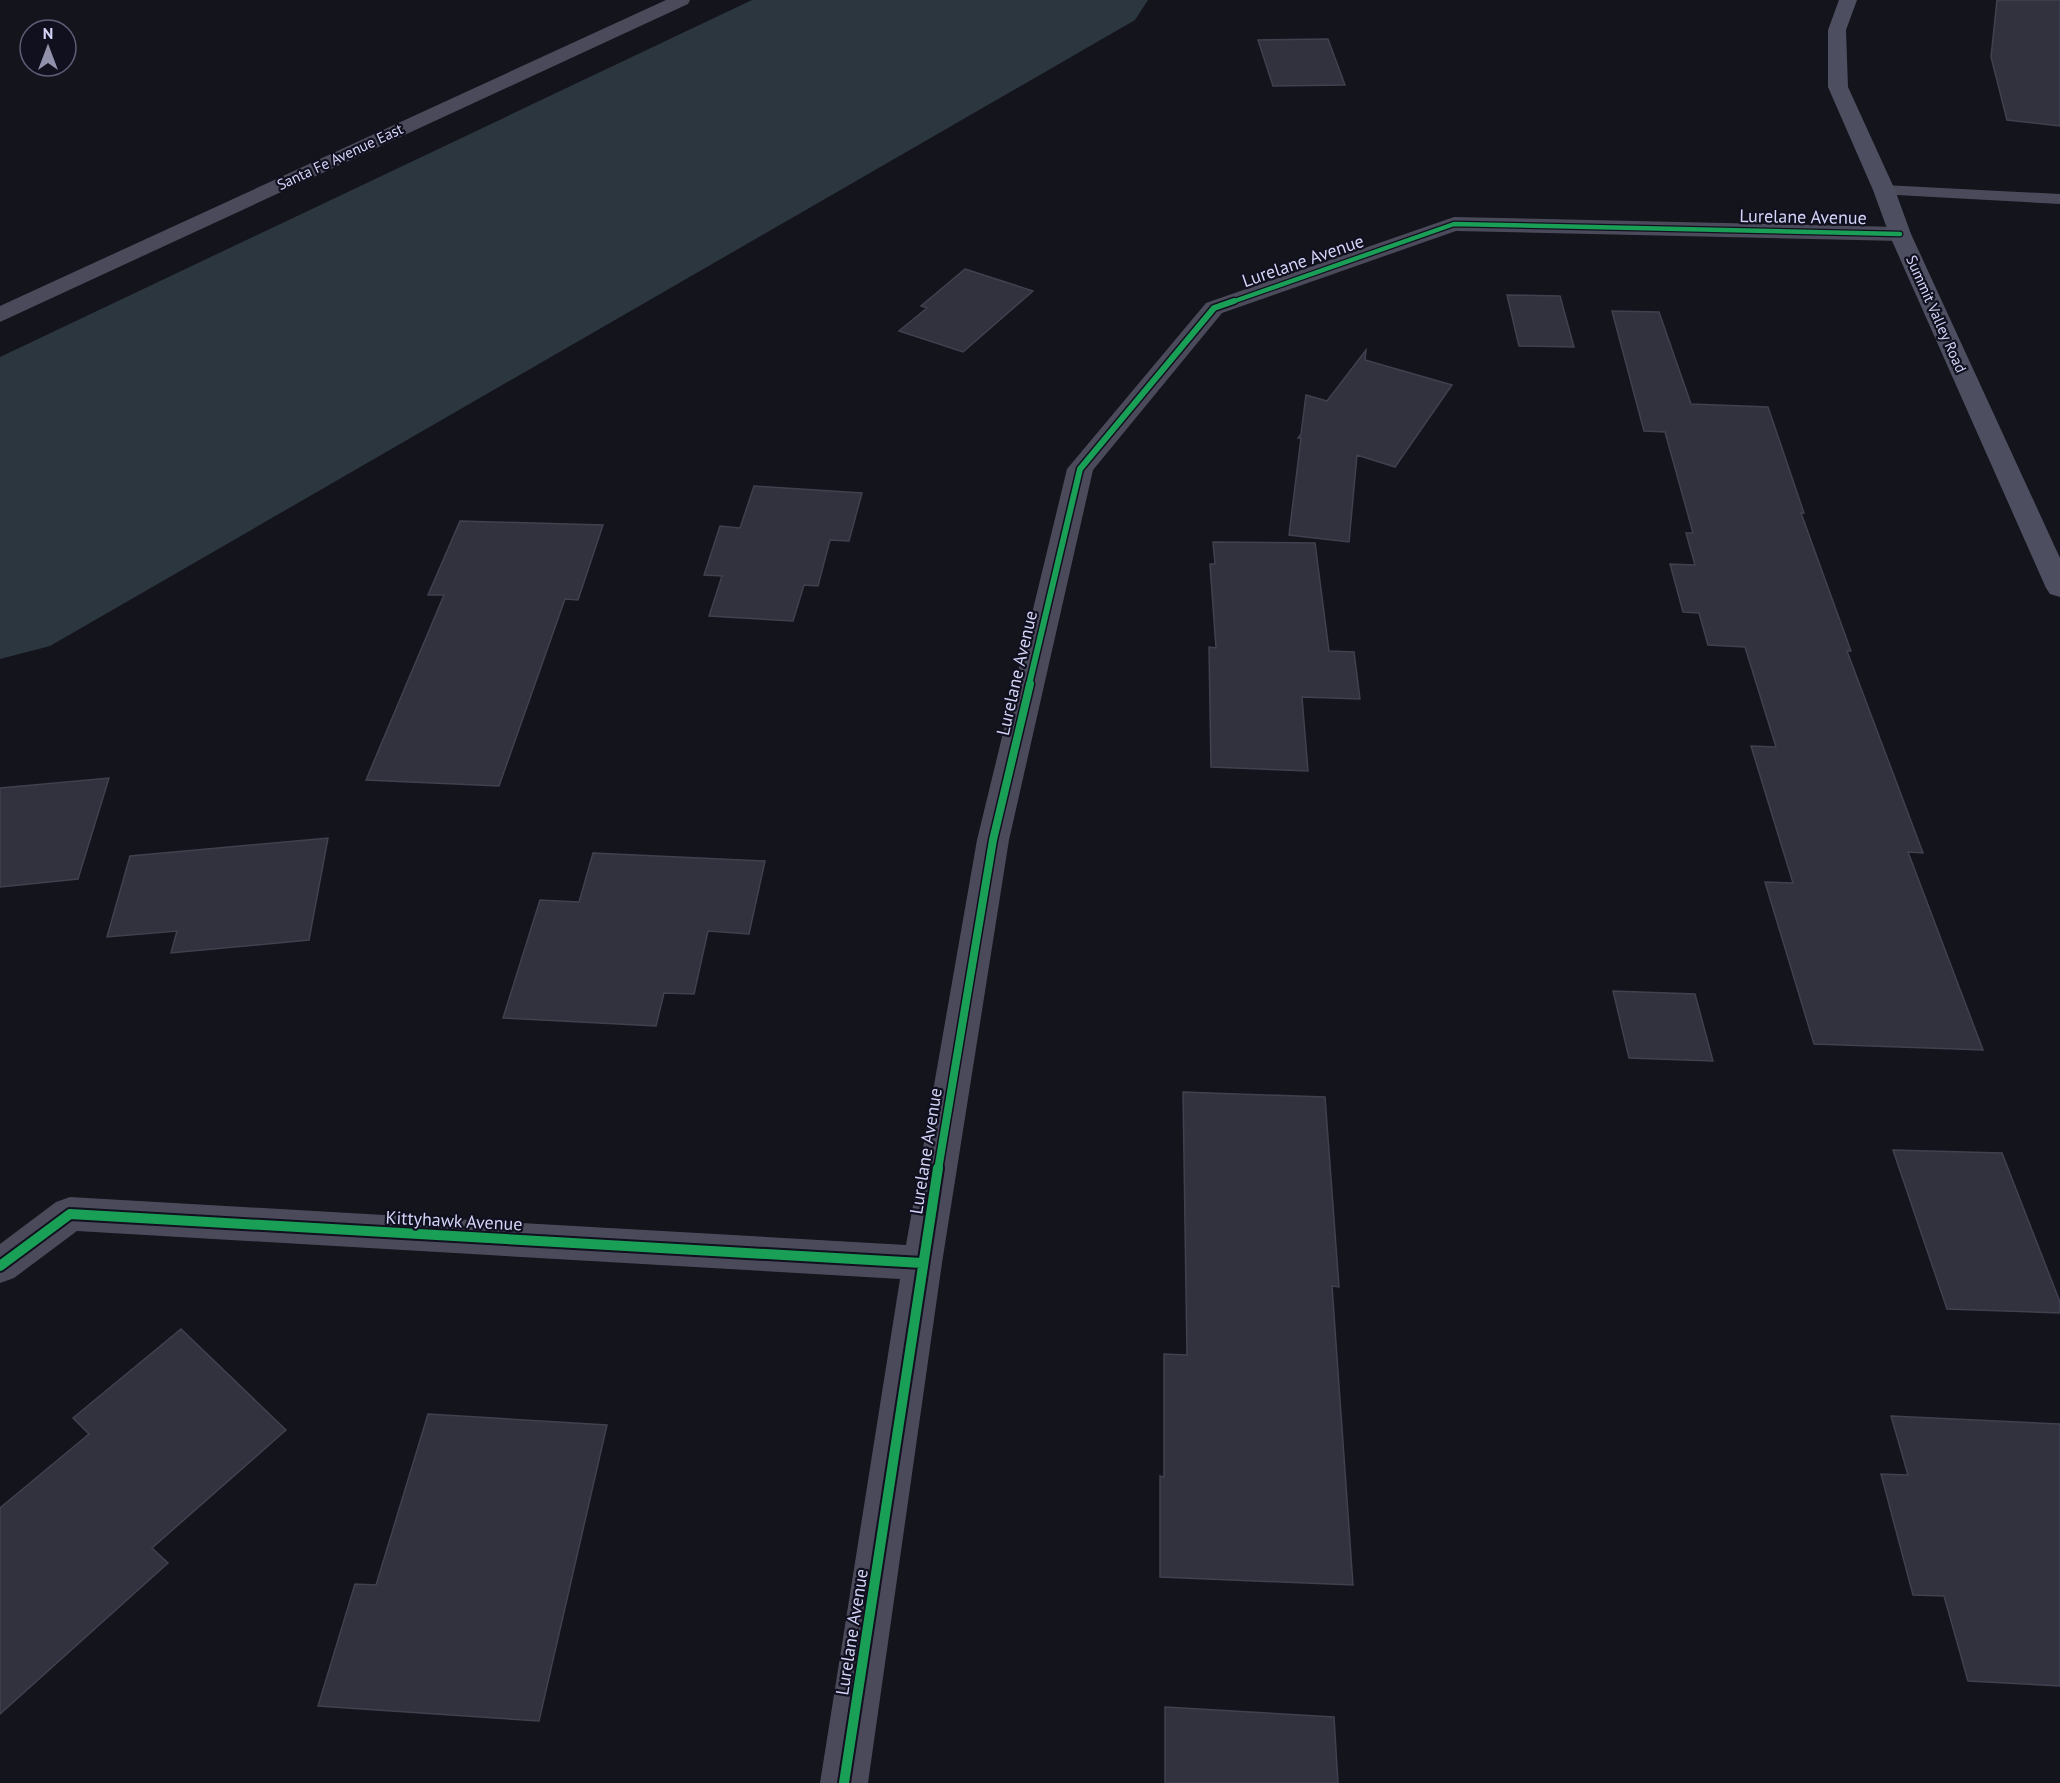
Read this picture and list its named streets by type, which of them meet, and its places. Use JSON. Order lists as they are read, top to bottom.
{
  "streets": {
    "main road": ["Summit Valley Road"],
    "street": ["Santa Fe Avenue East", "Lurelane Avenue", "Kittyhawk Avenue"]
  },
  "crossings": [
    ["Lurelane Avenue", "Summit Valley Road"],
    ["Lurelane Avenue", "Kittyhawk Avenue"]
  ],
  "north": "top"
}
